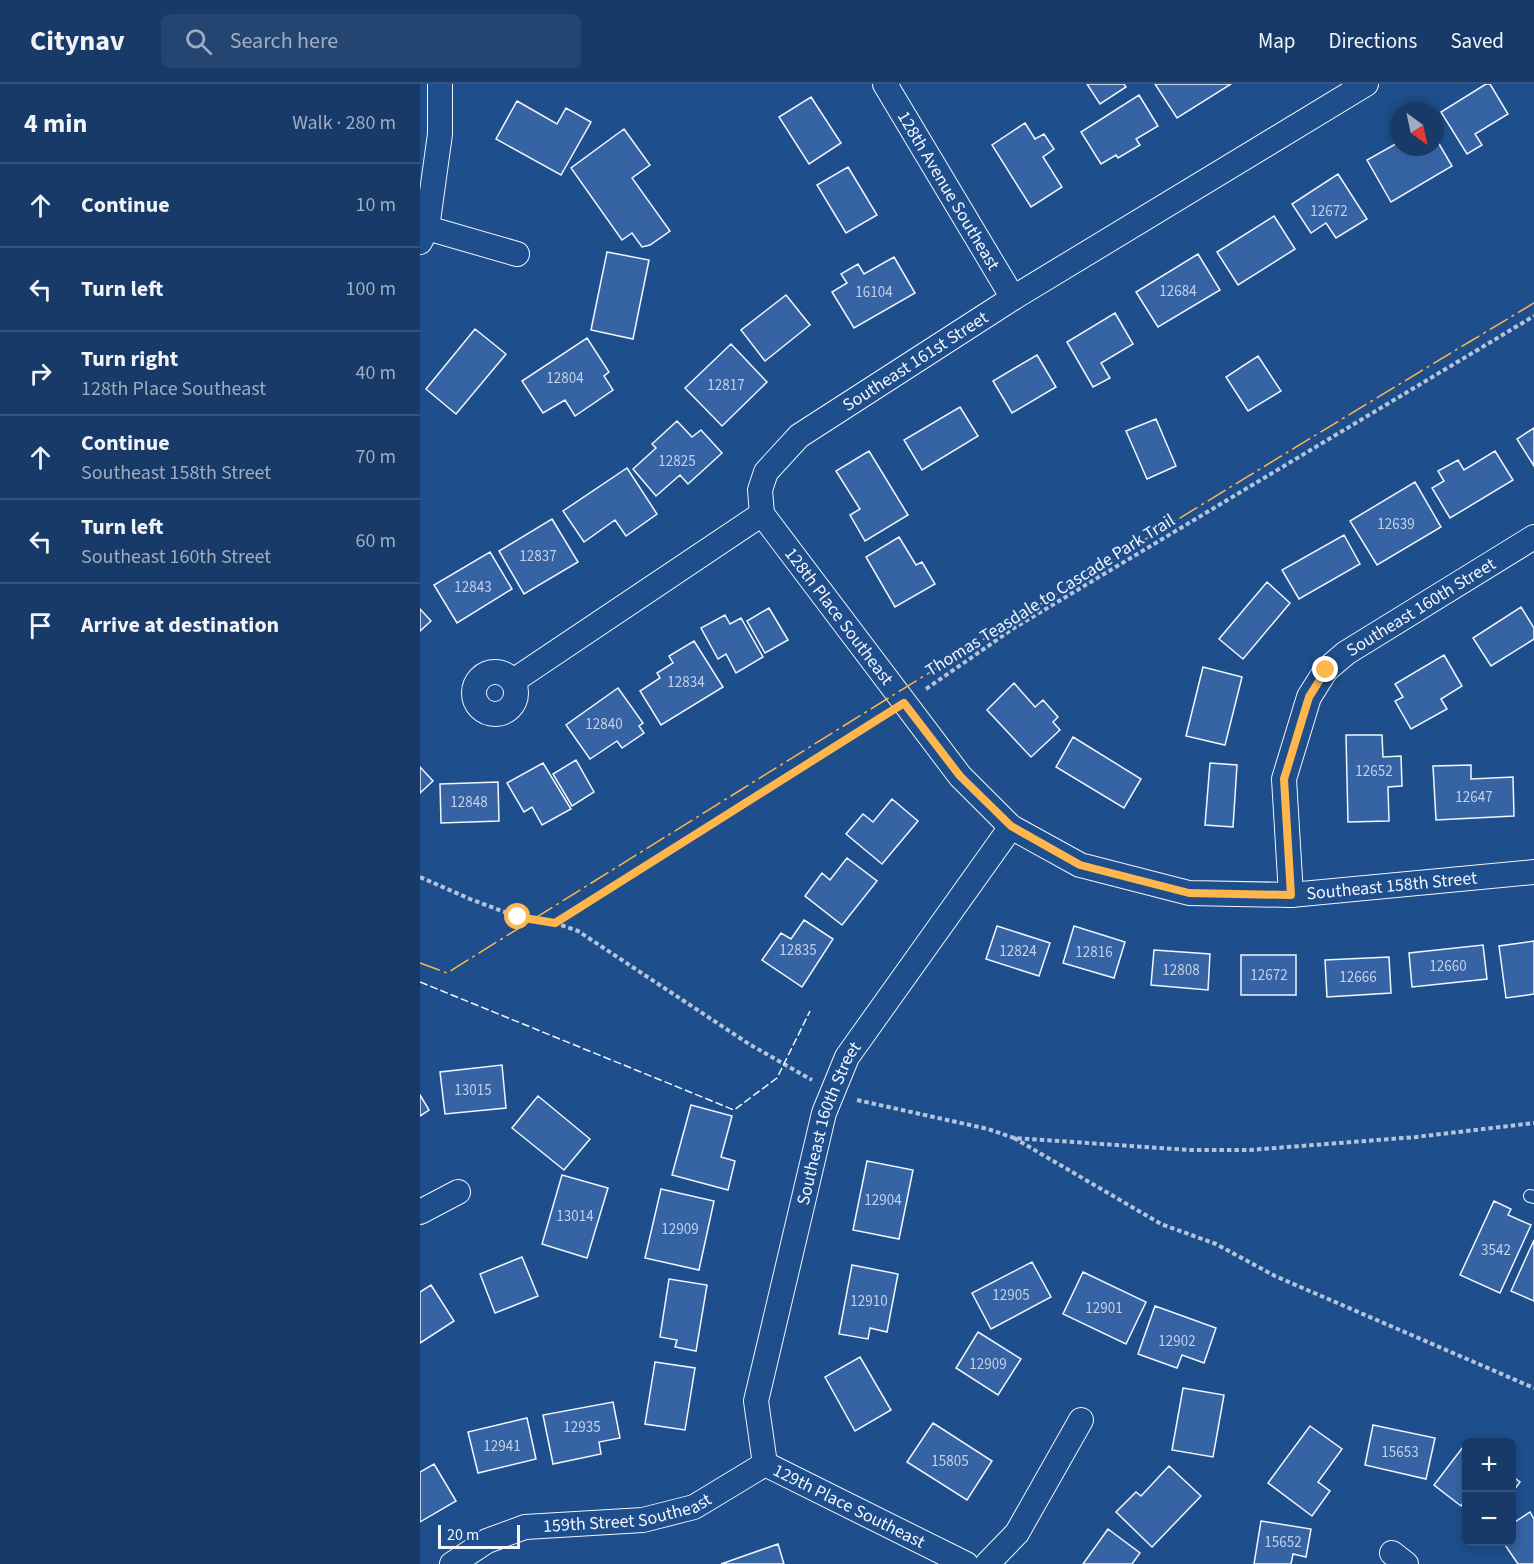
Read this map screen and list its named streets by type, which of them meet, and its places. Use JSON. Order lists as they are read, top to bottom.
{
  "streets": {
    "street": [
      "128th Avenue Southeast",
      "Southeast 161st Street",
      "Southeast 160th Street",
      "128th Place Southeast",
      "Southeast 158th Street",
      "129th Place Southeast",
      "159th Street Southeast"
    ],
    "path": ["Thomas Teasdale to Cascade Park Trail"]
  },
  "crossings": [
    ["128th Avenue Southeast", "Southeast 161st Street"],
    ["Southeast 161st Street", "128th Place Southeast"],
    ["Thomas Teasdale to Cascade Park Trail", "128th Place Southeast"],
    ["Southeast 160th Street", "128th Place Southeast"],
    ["Southeast 160th Street", "Southeast 158th Street"],
    ["Southeast 160th Street", "129th Place Southeast"],
    ["Southeast 160th Street", "159th Street Southeast"],
    ["128th Place Southeast", "Southeast 158th Street"],
    ["129th Place Southeast", "159th Street Southeast"]
  ],
  "house_numbers": [
    "12672",
    "12684",
    "16104",
    "12804",
    "12817",
    "12825",
    "12639",
    "12837",
    "12843",
    "12834",
    "12840",
    "12652",
    "12647",
    "12848",
    "12835",
    "12824",
    "12816",
    "12660",
    "12808",
    "12672",
    "12666",
    "13015",
    "12904",
    "13014",
    "12909",
    "3542",
    "12905",
    "12910",
    "12901",
    "12902",
    "12909",
    "12935",
    "12941",
    "15653",
    "15805",
    "15652"
  ],
  "scale_bar": "20 m",
  "north": "bottom right",
  "page": {
    "header": "Citynav",
    "search": "Search here",
    "nav": ["Map", "Directions", "Saved"],
    "heading": ["4 min", "Walk · 280 m"],
    "list": [
      ["Continue", "10 m"],
      ["Turn left", "100 m"],
      ["Turn right", "128th Place Southeast", "40 m"],
      ["Continue", "Southeast 158th Street", "70 m"],
      ["Turn left", "Southeast 160th Street", "60 m"],
      "Arrive at destination"
    ],
    "map_buttons": ["+", "−"],
    "scale": "20 m"
  }
}
